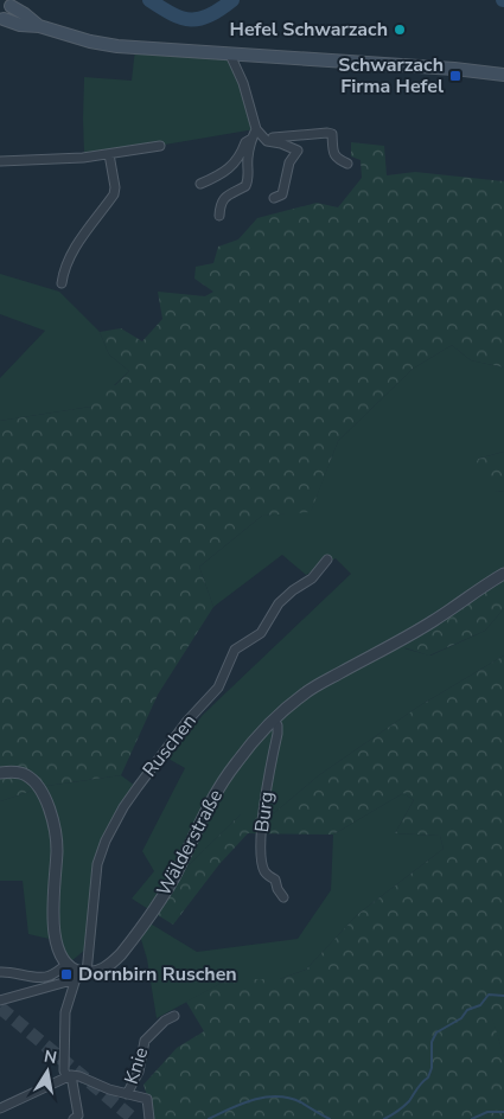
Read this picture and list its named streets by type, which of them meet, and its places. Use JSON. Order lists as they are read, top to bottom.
{
  "streets": {
    "street": [
      "Ruschen",
      "Burg",
      "Wälderstraße",
      "Knie"
    ]
  },
  "crossings": [
    ["Ruschen", "Wälderstraße"],
    ["Burg", "Wälderstraße"]
  ],
  "places": {
    "other": ["Hefel Schwarzach"],
    "transit": ["Schwarzach Firma Hefel", "Dornbirn Ruschen"]
  },
  "north": "top"
}
